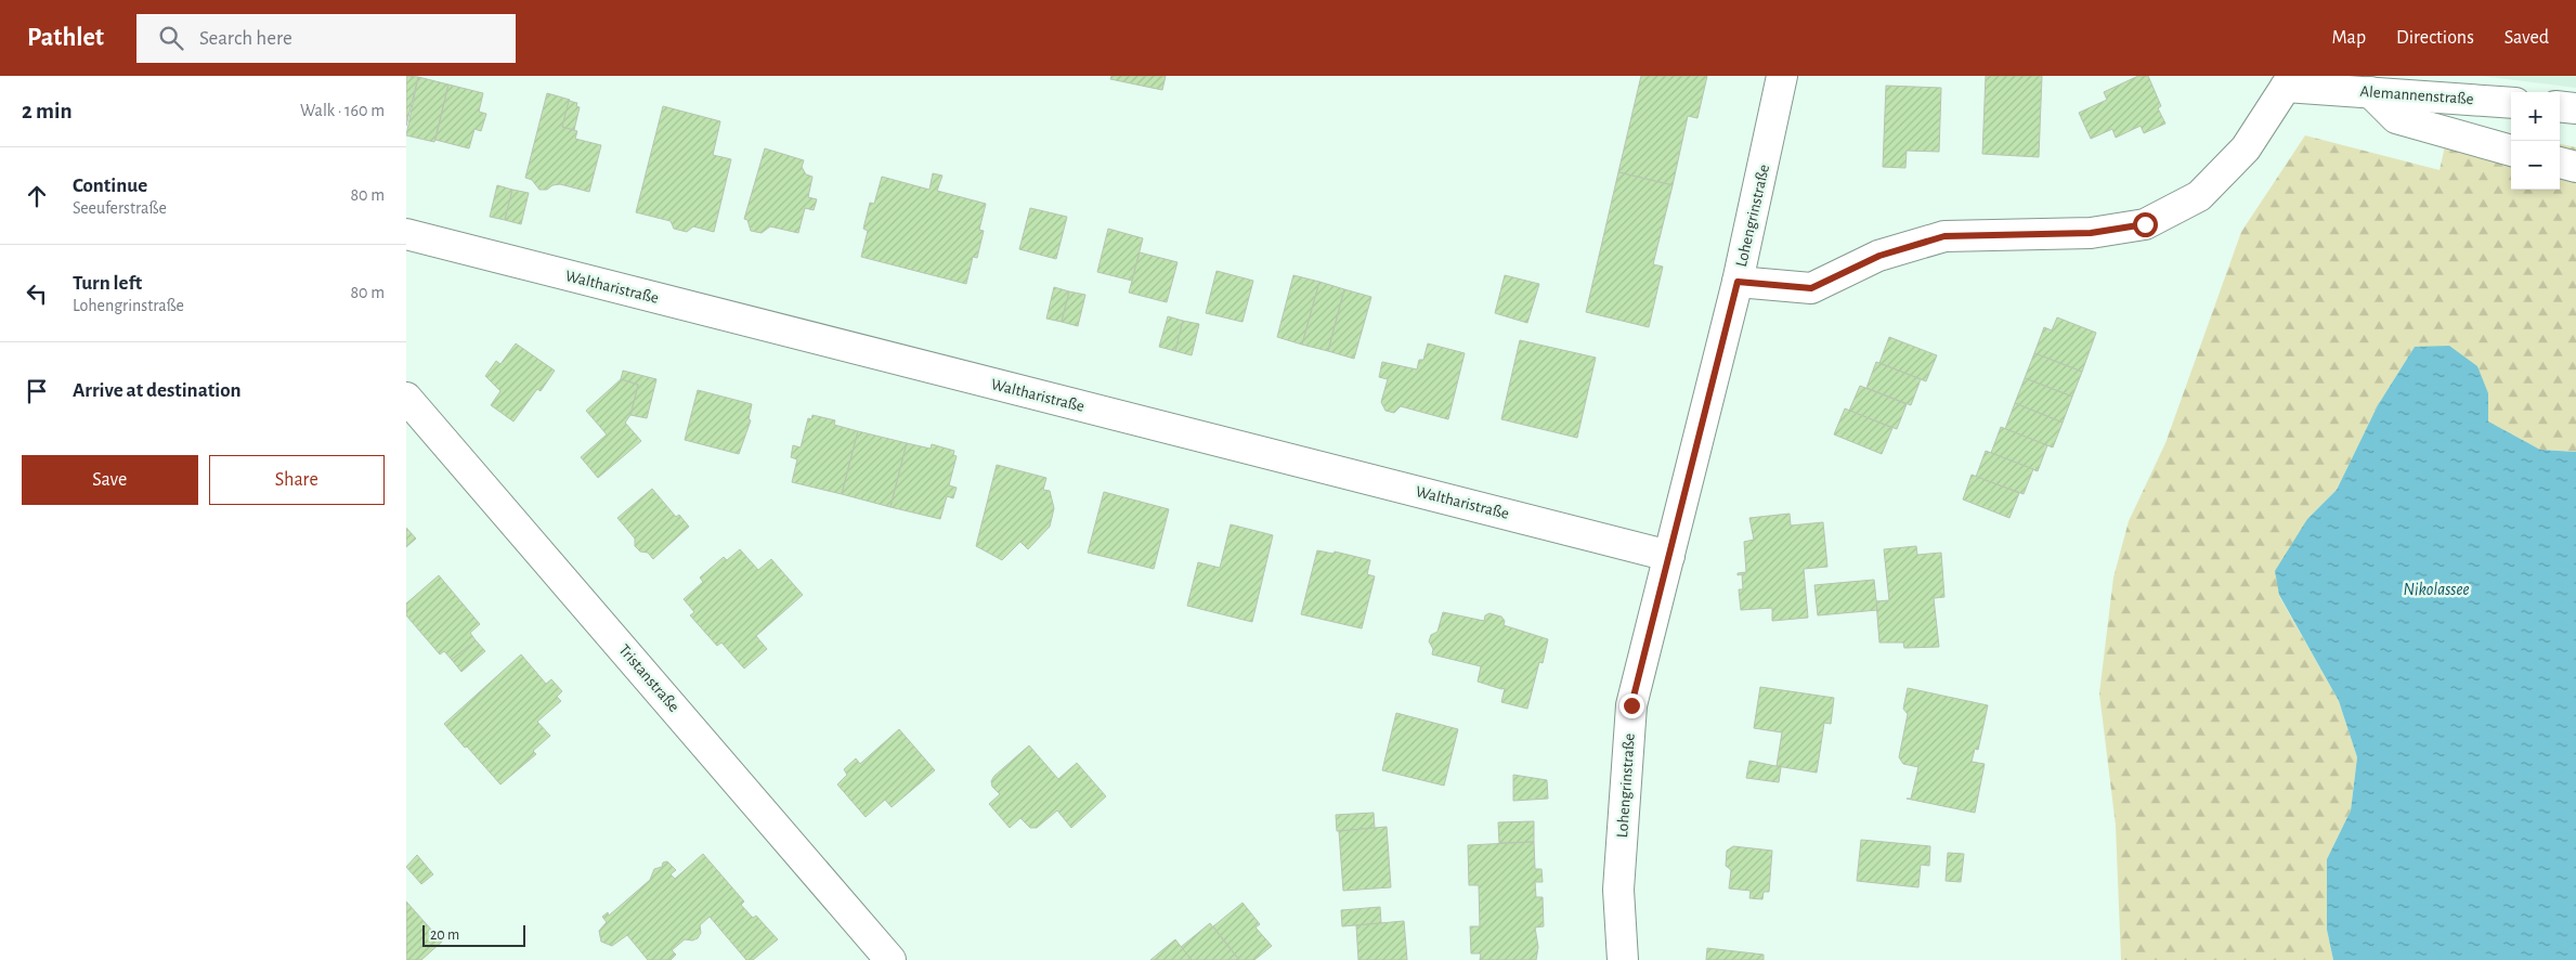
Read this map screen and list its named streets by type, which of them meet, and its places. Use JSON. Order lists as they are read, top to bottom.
{
  "streets": {
    "street": [
      "Alemannenstraße",
      "Lohengrinstraße",
      "Waltharistraße",
      "Tristanstraße"
    ]
  },
  "crossings": [
    ["Lohengrinstraße", "Waltharistraße"]
  ],
  "water": ["Nikolassee"],
  "scale_bar": "20 m",
  "page": {
    "header": "Pathlet",
    "search": "Search here",
    "nav": ["Map", "Directions", "Saved"],
    "heading": ["2 min", "Walk · 160 m"],
    "map_buttons": ["+", "−"],
    "list": [
      ["Continue", "Seeuferstraße", "80 m"],
      ["Turn left", "Lohengrinstraße", "80 m"],
      "Arrive at destination"
    ],
    "buttons": ["Save", "Share"],
    "scale": "20 m"
  }
}
